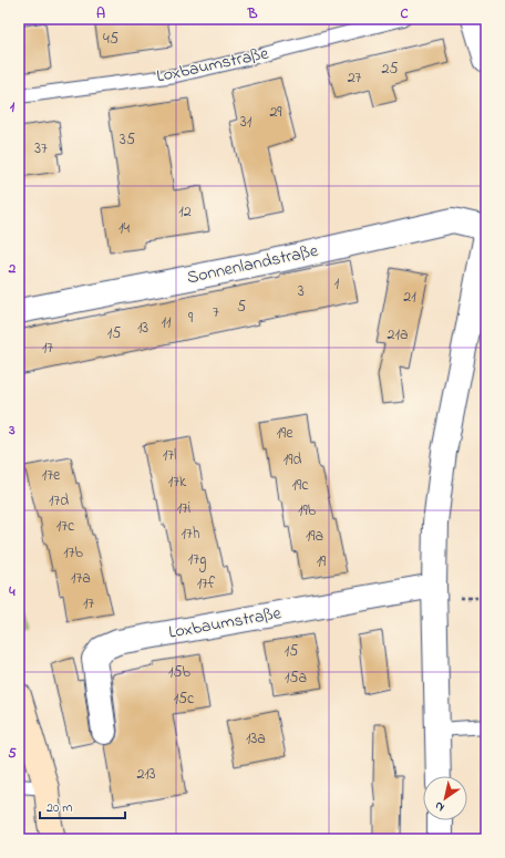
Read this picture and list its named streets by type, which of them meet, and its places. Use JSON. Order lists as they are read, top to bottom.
{
  "streets": {
    "street": ["Loxbaumstraße", "Sonnenlandstraße"]
  },
  "house_numbers": [
    "45",
    "25",
    "27",
    "29",
    "31",
    "35",
    "37",
    "12",
    "14",
    "1",
    "3",
    "21",
    "5",
    "7",
    "9",
    "11",
    "13",
    "15",
    "21a",
    "17",
    "19e",
    "17l",
    "19d",
    "17e",
    "17k",
    "19c",
    "17d",
    "17i",
    "19b",
    "17c",
    "17h",
    "19a",
    "17b",
    "17g",
    "19",
    "17a",
    "17f",
    "17",
    "15",
    "15b",
    "15a",
    "15c",
    "13a",
    "213"
  ],
  "scale_bar": "20 m",
  "north": "bottom left",
  "grid": {
    "columns": ["A", "B", "C"],
    "rows": [
      "1",
      "2",
      "3",
      "4",
      "5"
    ]
  }
}
